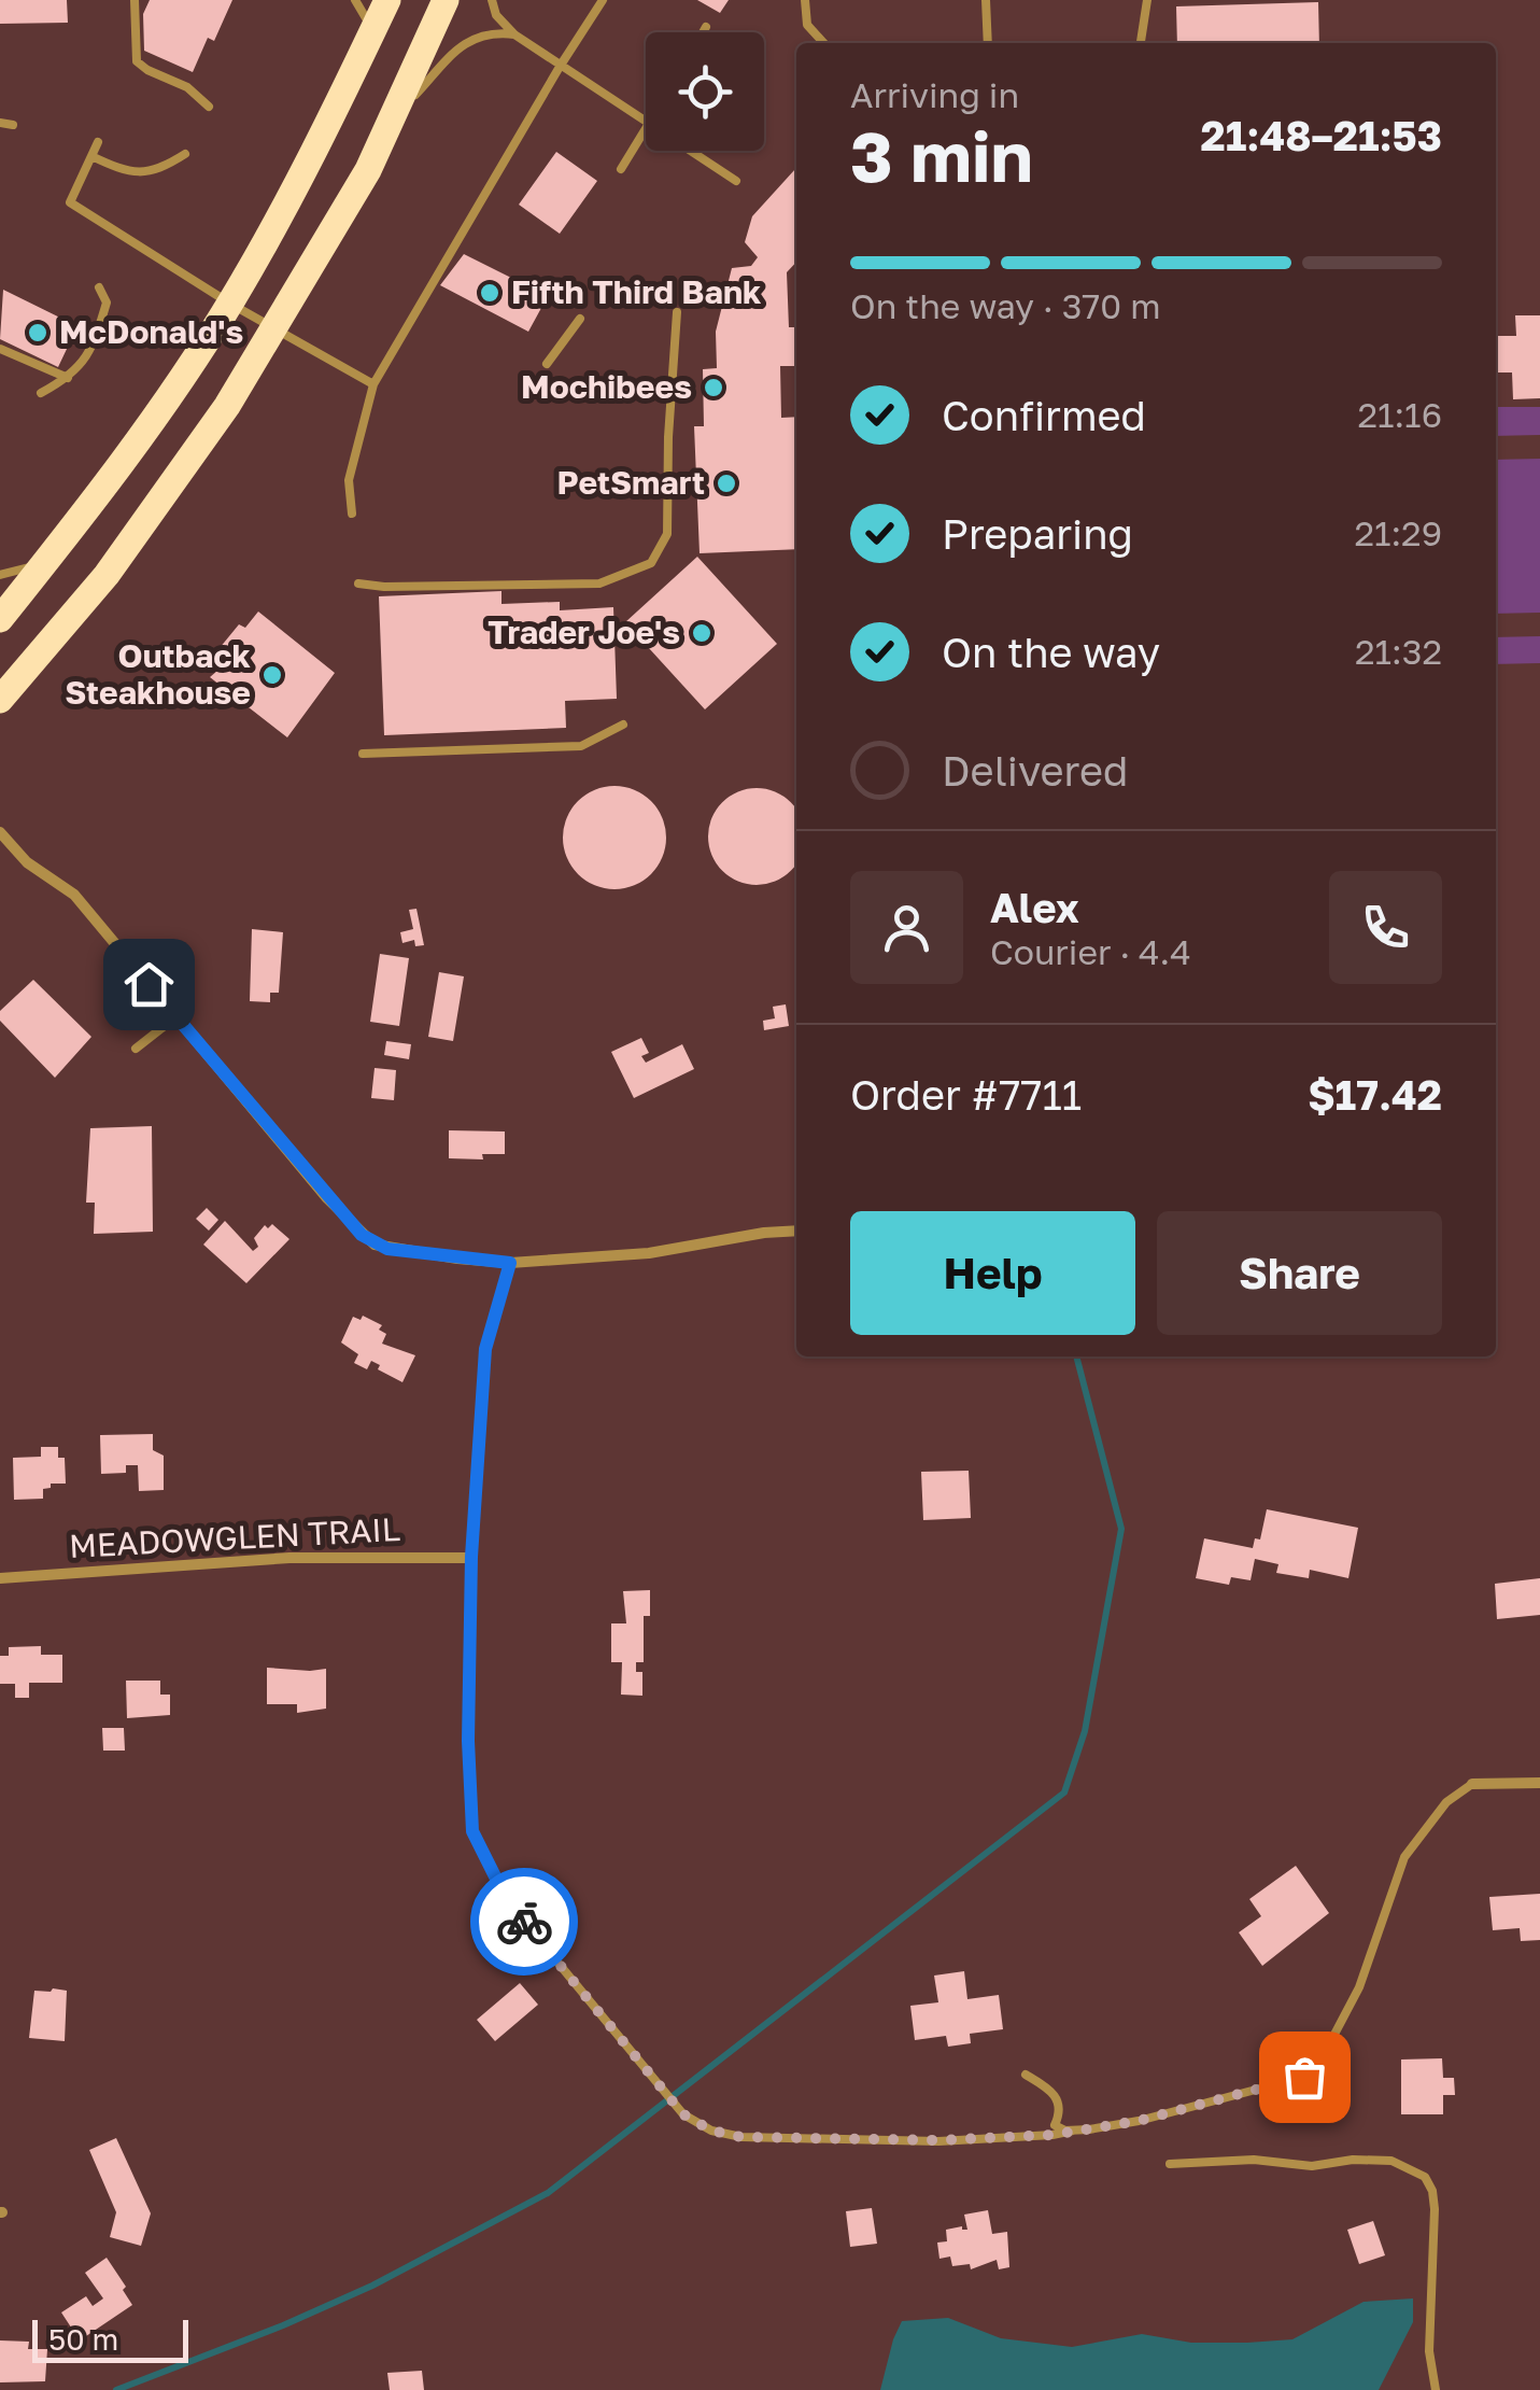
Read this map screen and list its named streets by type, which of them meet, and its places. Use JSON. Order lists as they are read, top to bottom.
{
  "streets": {
    "street": ["MEADOWGLEN TRAIL"]
  },
  "places": [
    "Fifth Third Bank",
    "McDonald's",
    "Mochibees",
    "PetSmart",
    "Trader Joe's",
    "Outback Steakhouse"
  ],
  "scale_bar": "50 m",
  "page": {
    "heading": ["3 min", "Arriving in", "21:48–21:53"],
    "panel": [
      "Alex",
      "Courier · 4.4",
      "Order #7711",
      "$17.42"
    ],
    "bar": "On the way · 370 m",
    "list": [
      ["Confirmed", "21:16"],
      ["Preparing", "21:29"],
      ["On the way", "21:32"],
      "Delivered"
    ],
    "buttons": ["Help", "Share"],
    "scale": "50 m"
  }
}
